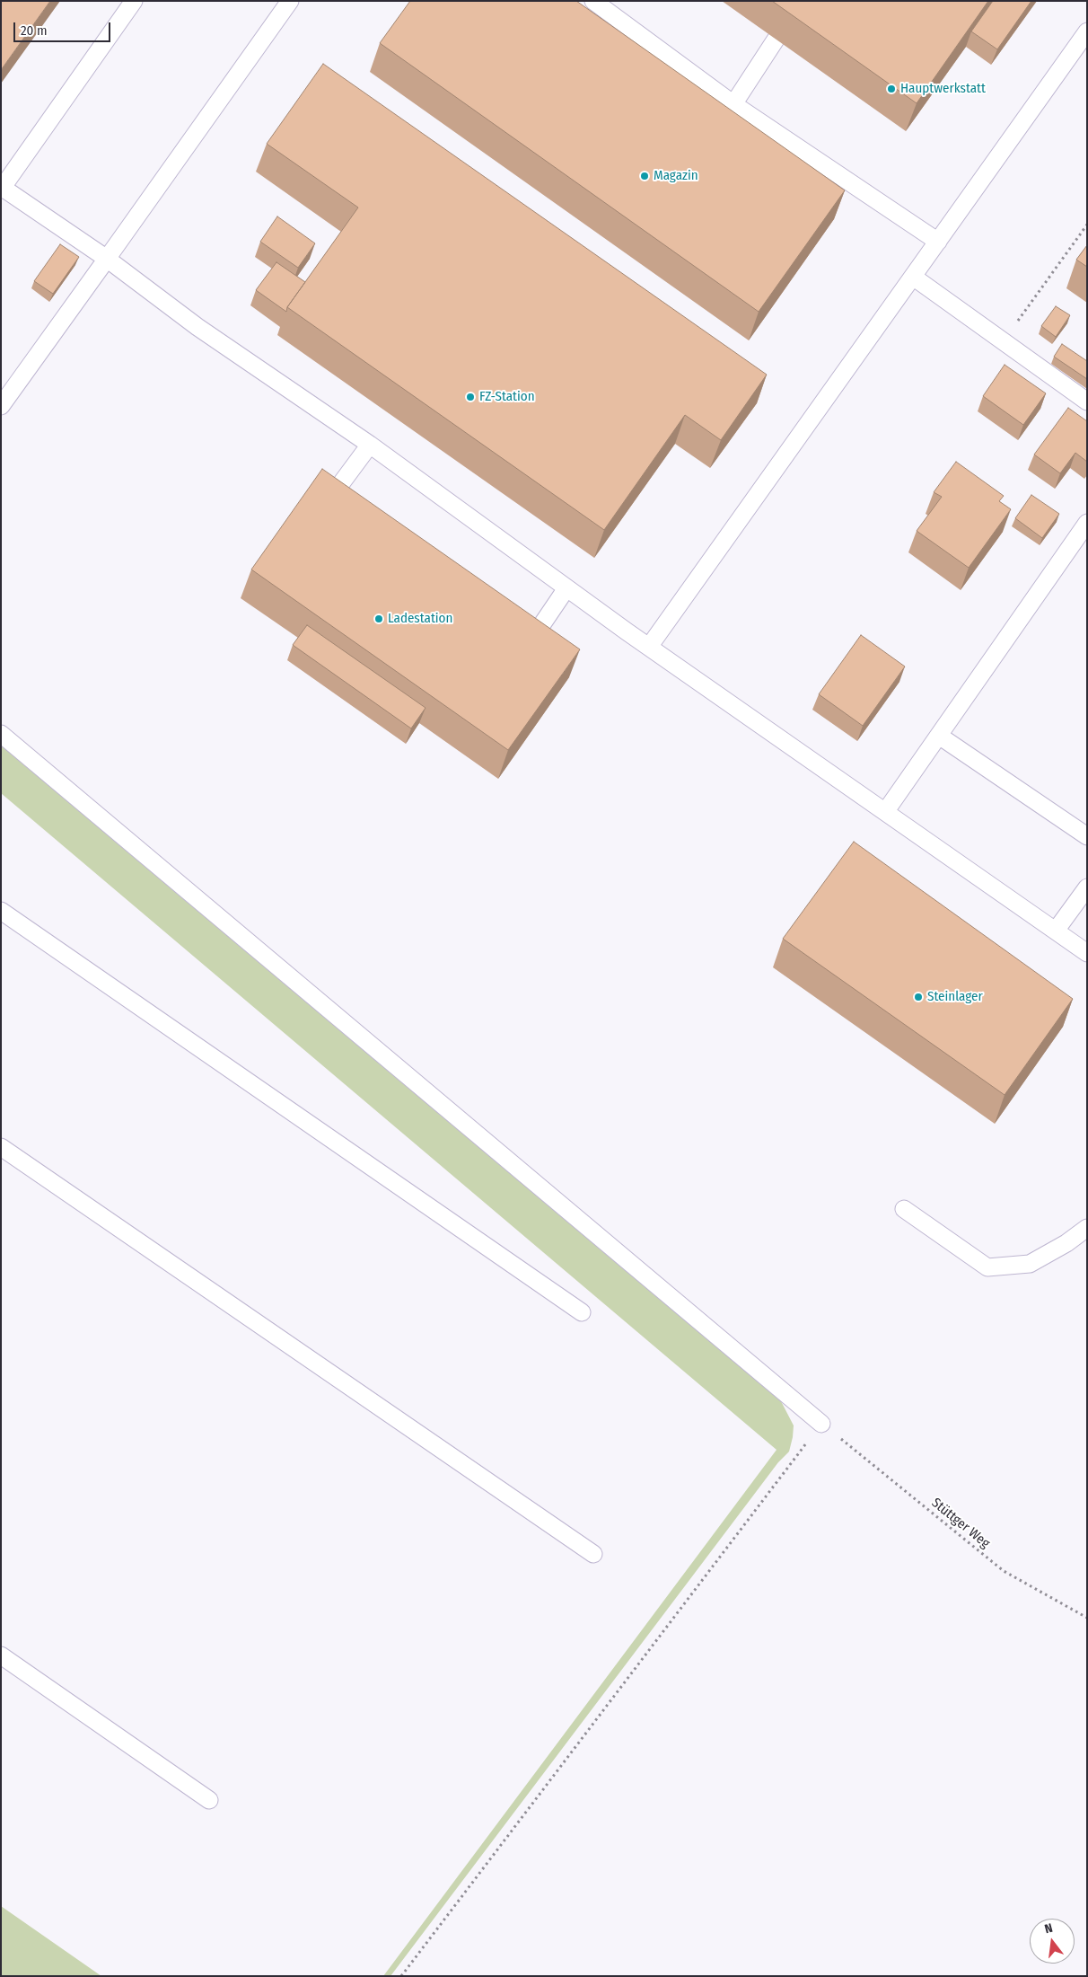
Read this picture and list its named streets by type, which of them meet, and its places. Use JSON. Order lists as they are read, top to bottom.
{
  "streets": {
    "path": ["Stüttger Weg"]
  },
  "places": [
    "Hauptwerkstatt",
    "Magazin",
    "FZ-Station",
    "Ladestation",
    "Steinlager"
  ],
  "scale_bar": "20 m",
  "north": "top"
}
